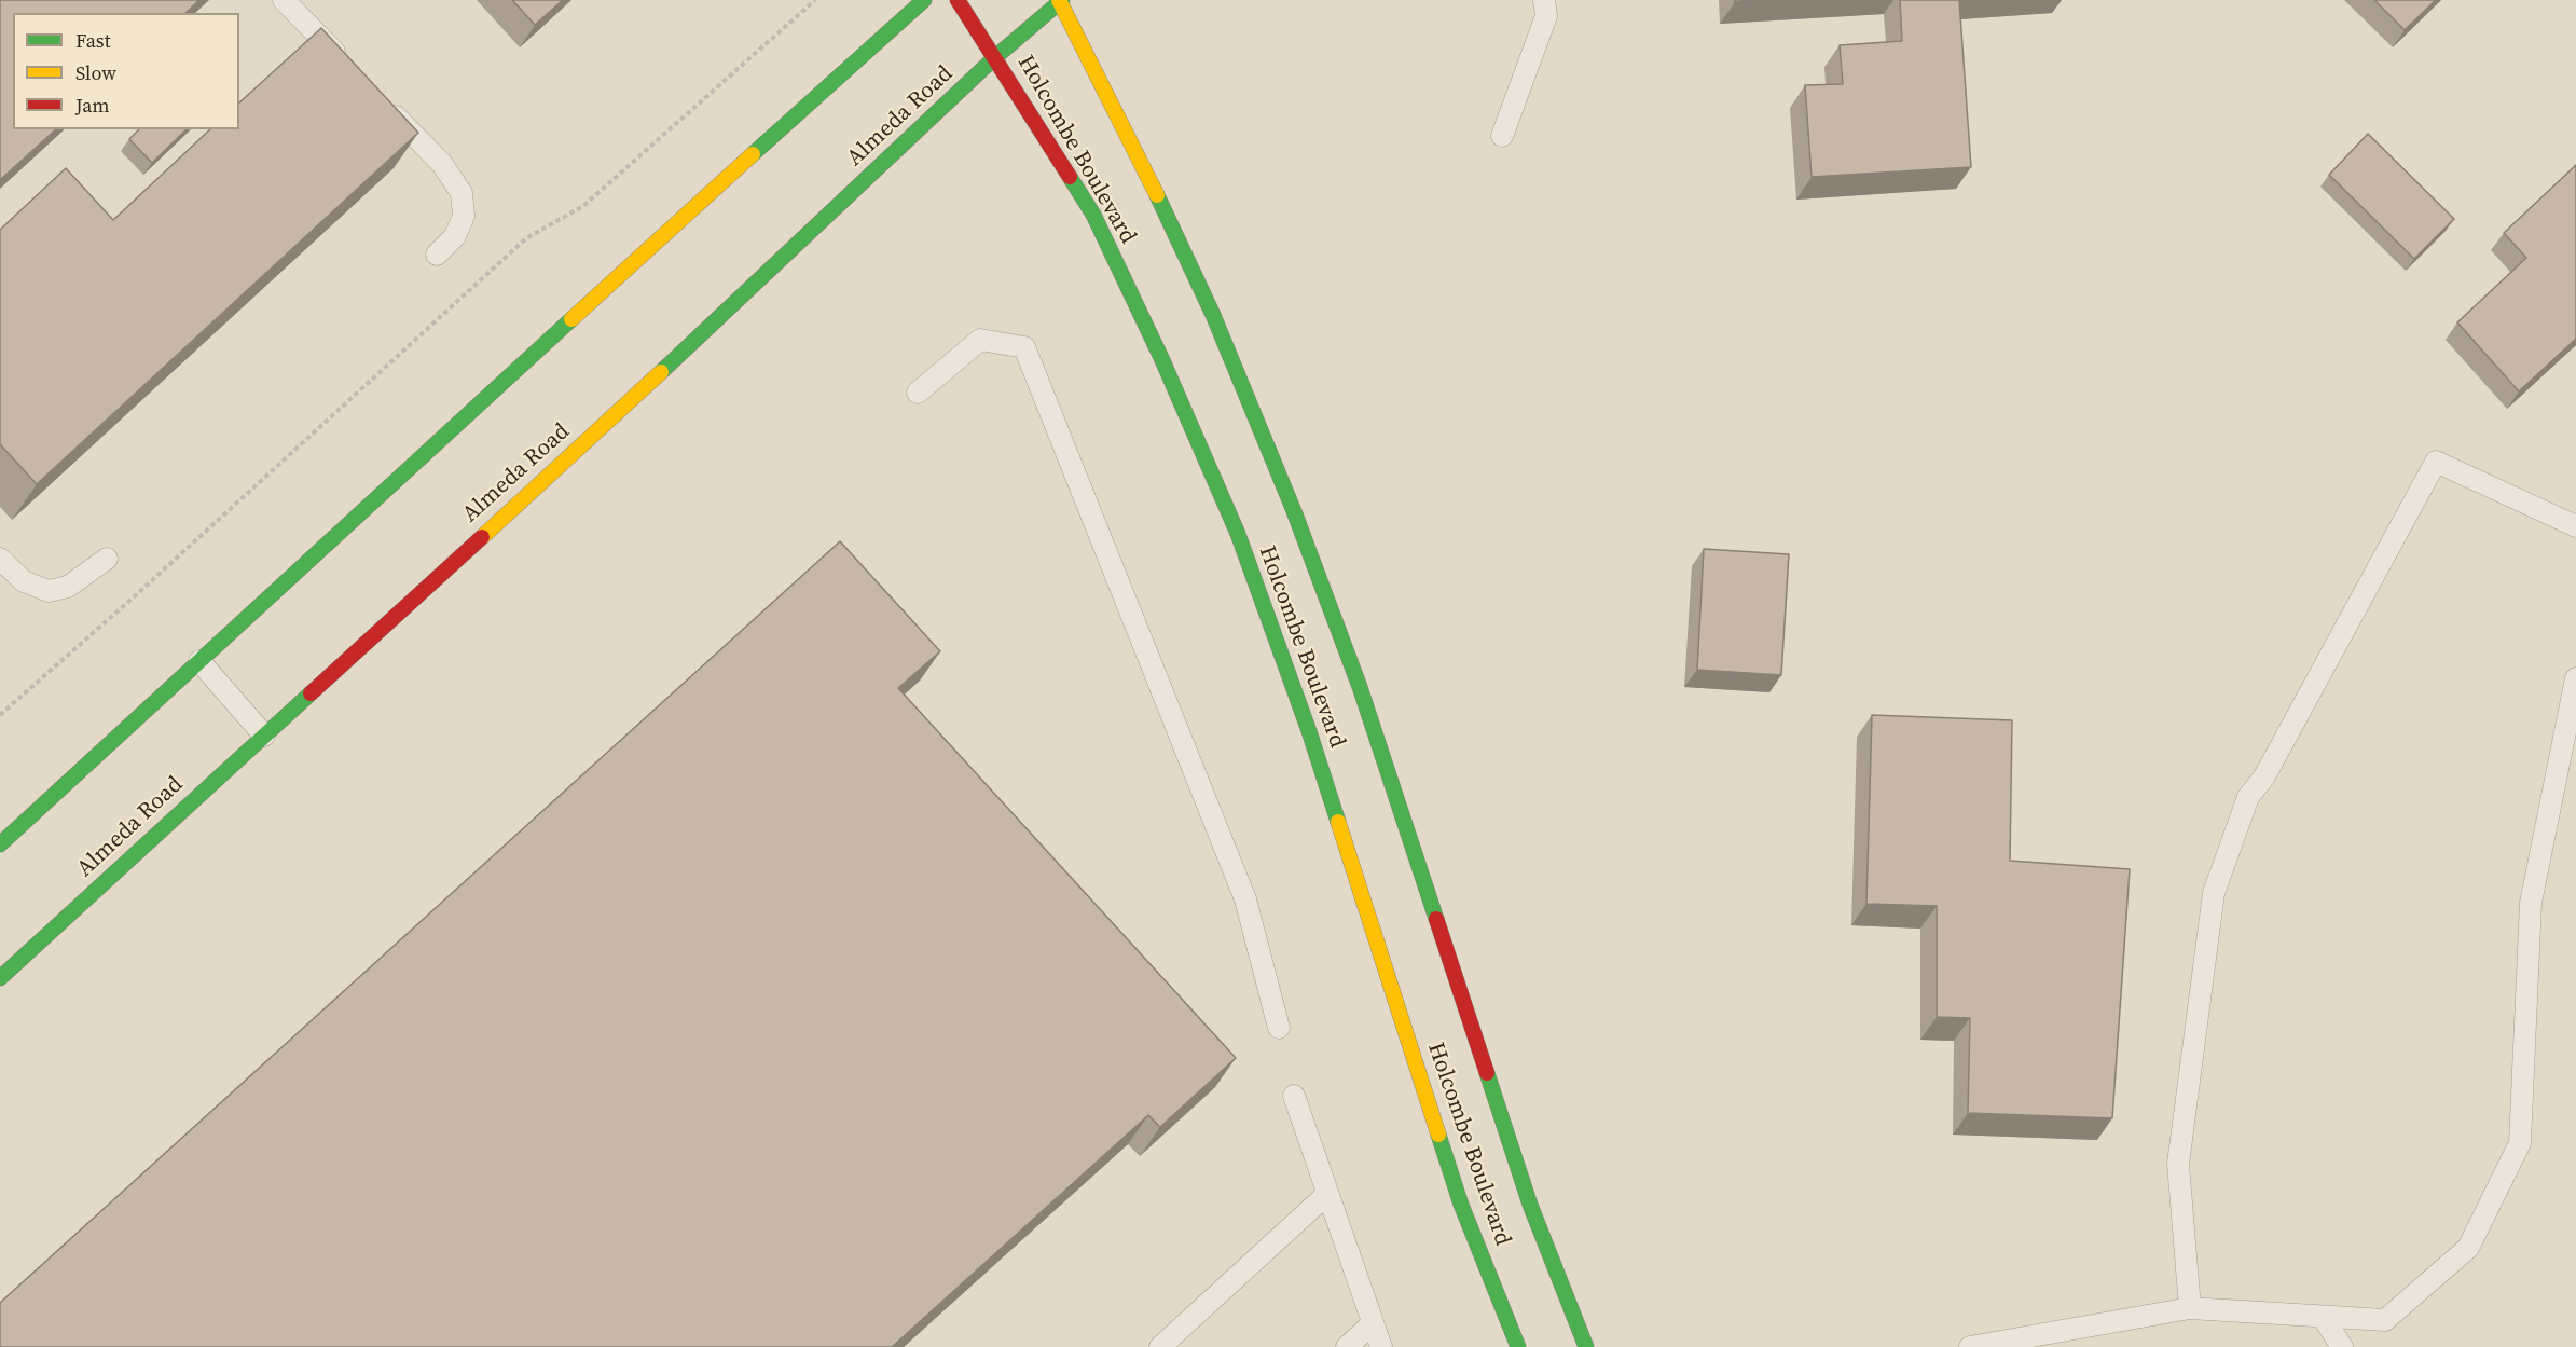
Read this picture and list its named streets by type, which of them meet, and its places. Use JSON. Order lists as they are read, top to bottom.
{
  "streets": {
    "main road": ["Almeda Road", "Holcombe Boulevard"]
  },
  "crossings": [
    ["Almeda Road", "Holcombe Boulevard"]
  ],
  "legend": ["Fast", "Slow", "Jam"]
}
